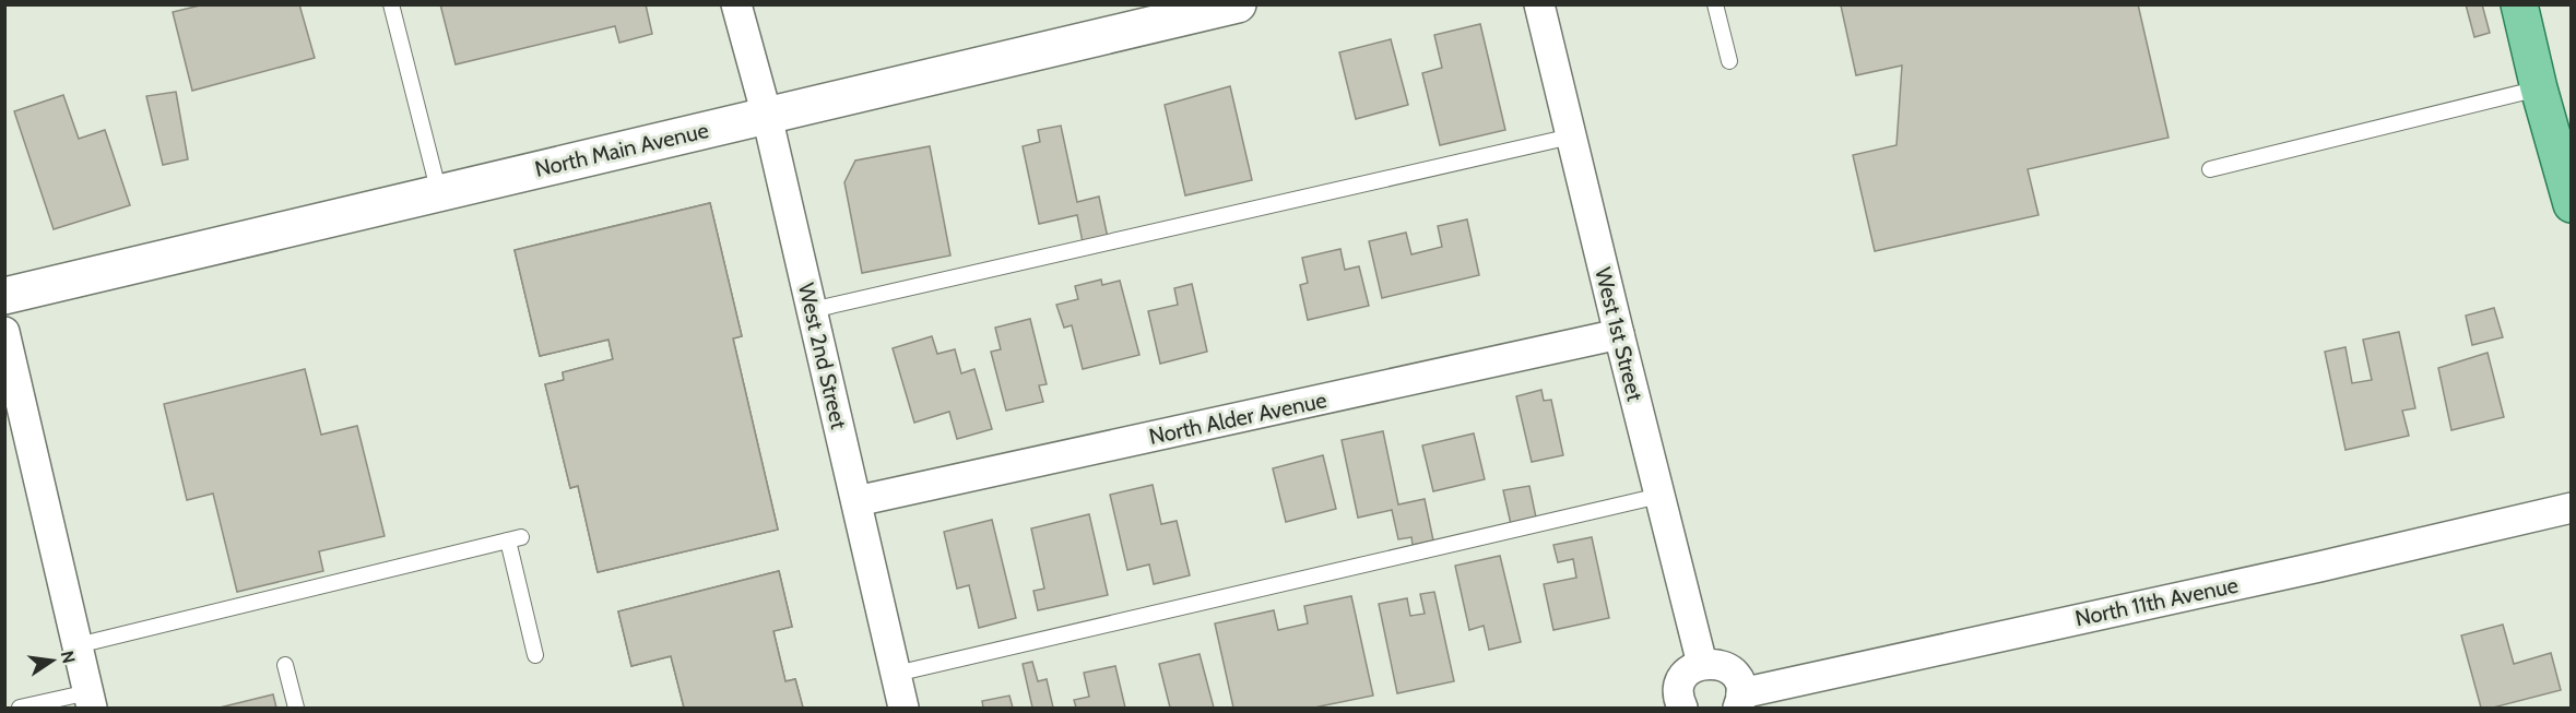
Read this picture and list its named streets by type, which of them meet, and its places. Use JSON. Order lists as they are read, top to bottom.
{
  "streets": {
    "main road": ["North Main Avenue"],
    "street": [
      "West 1st Street",
      "West 2nd Street",
      "North Alder Avenue",
      "North 11th Avenue"
    ]
  },
  "crossings": [
    ["North Main Avenue", "West 2nd Street"],
    ["West 1st Street", "North Alder Avenue"],
    ["West 2nd Street", "North Alder Avenue"]
  ],
  "north": "right"
}
